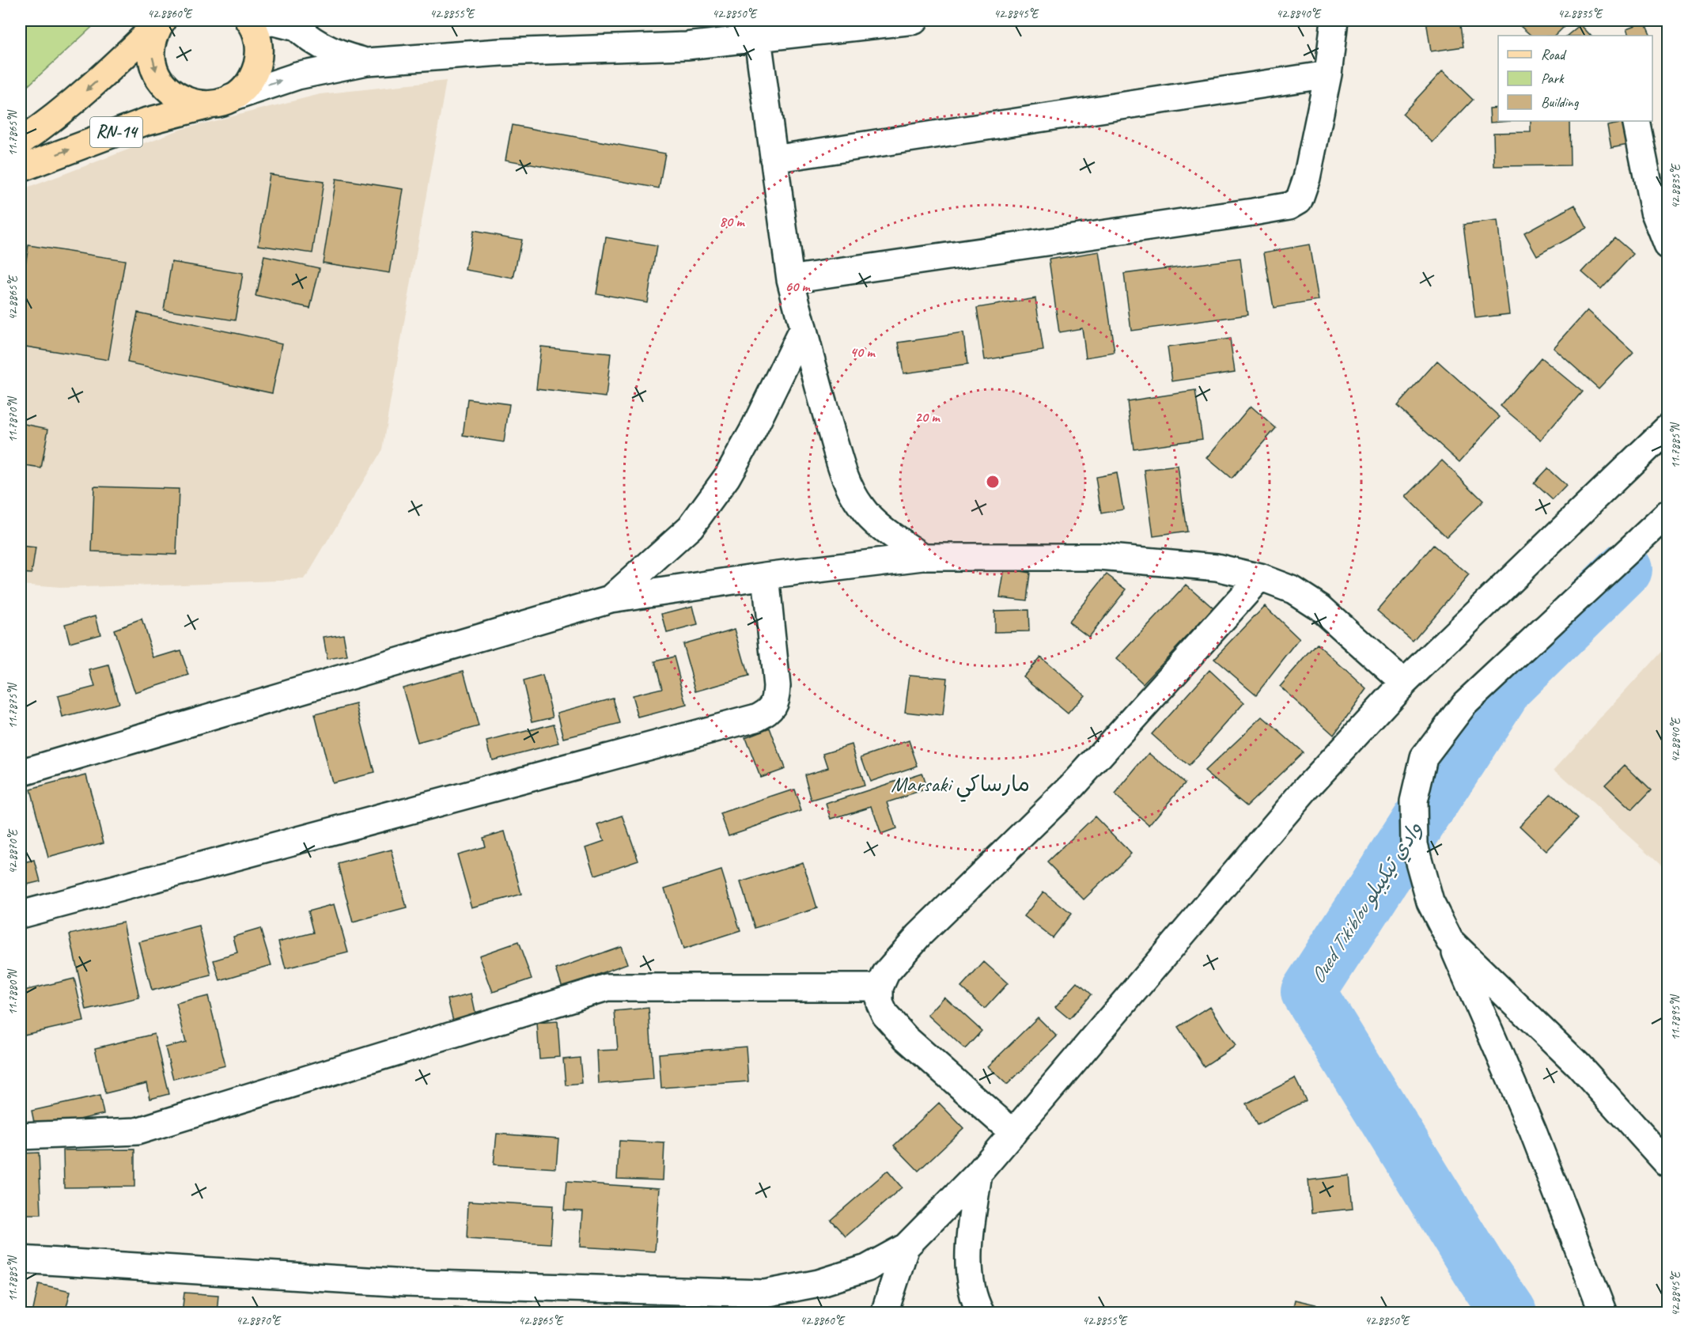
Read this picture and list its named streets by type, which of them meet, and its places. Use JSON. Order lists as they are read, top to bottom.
{
  "streets": {
    "main road": ["RN-14"]
  },
  "districts": ["Marsaki مارساكي"],
  "water": ["Oued Tikiblou وادي تيكيبلو"],
  "legend": ["Road", "Park", "Building"],
  "coordinates": [
    "42.8860°E",
    "42.8855°E",
    "42.8850°E",
    "42.8845°E",
    "42.8840°E",
    "42.8835°E",
    "11.7865°N",
    "42.8865°E",
    "11.7870°N",
    "11.7885°N",
    "11.7875°N",
    "42.8870°E",
    "11.7880°N",
    "11.7895°N"
  ],
  "rings": [
    "80 m",
    "60 m",
    "40 m",
    "20 m"
  ]
}
